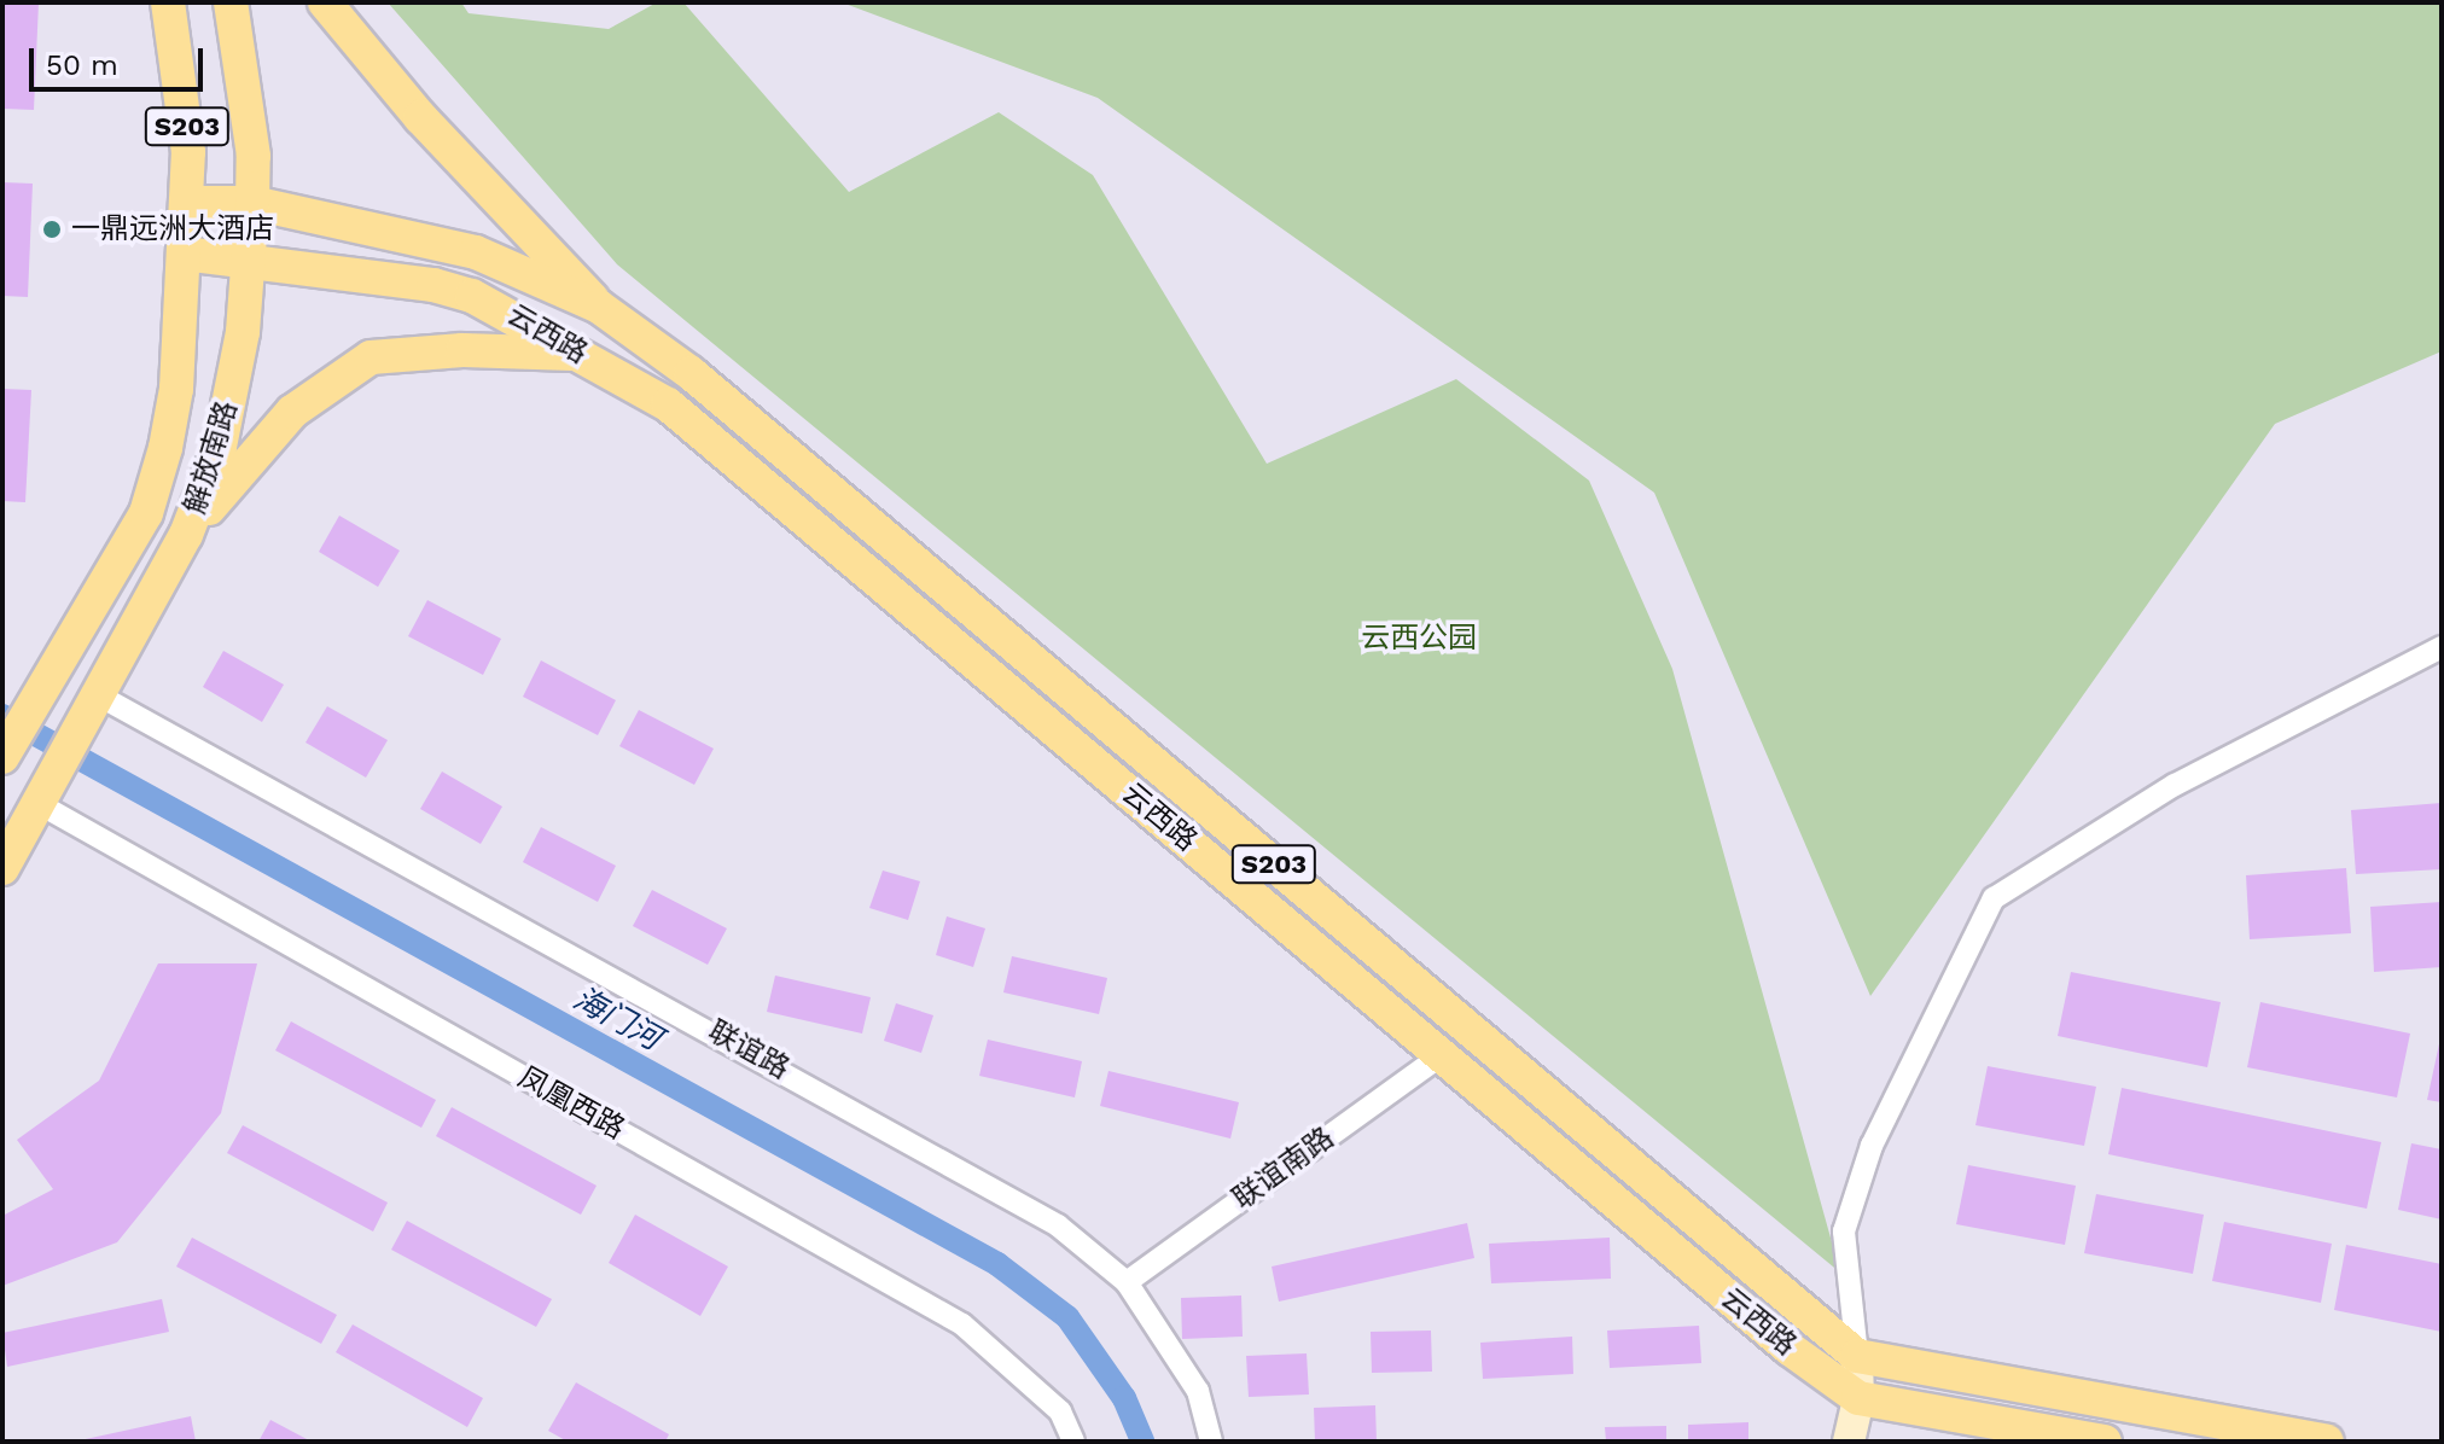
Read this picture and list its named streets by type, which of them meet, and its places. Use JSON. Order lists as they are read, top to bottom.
{
  "streets": {
    "main road": ["S203", "云西路", "解放南路"],
    "street": ["联谊路", "凤凰西路", "联谊南路"]
  },
  "crossings": [
    ["云西路", "解放南路"],
    ["云西路", "联谊南路"],
    ["解放南路", "联谊路"],
    ["解放南路", "凤凰西路"],
    ["联谊路", "联谊南路"]
  ],
  "water": ["海门河"],
  "parks": ["云西公园"],
  "places": ["一鼎远洲大酒店"],
  "scale_bar": "50 m"
}
